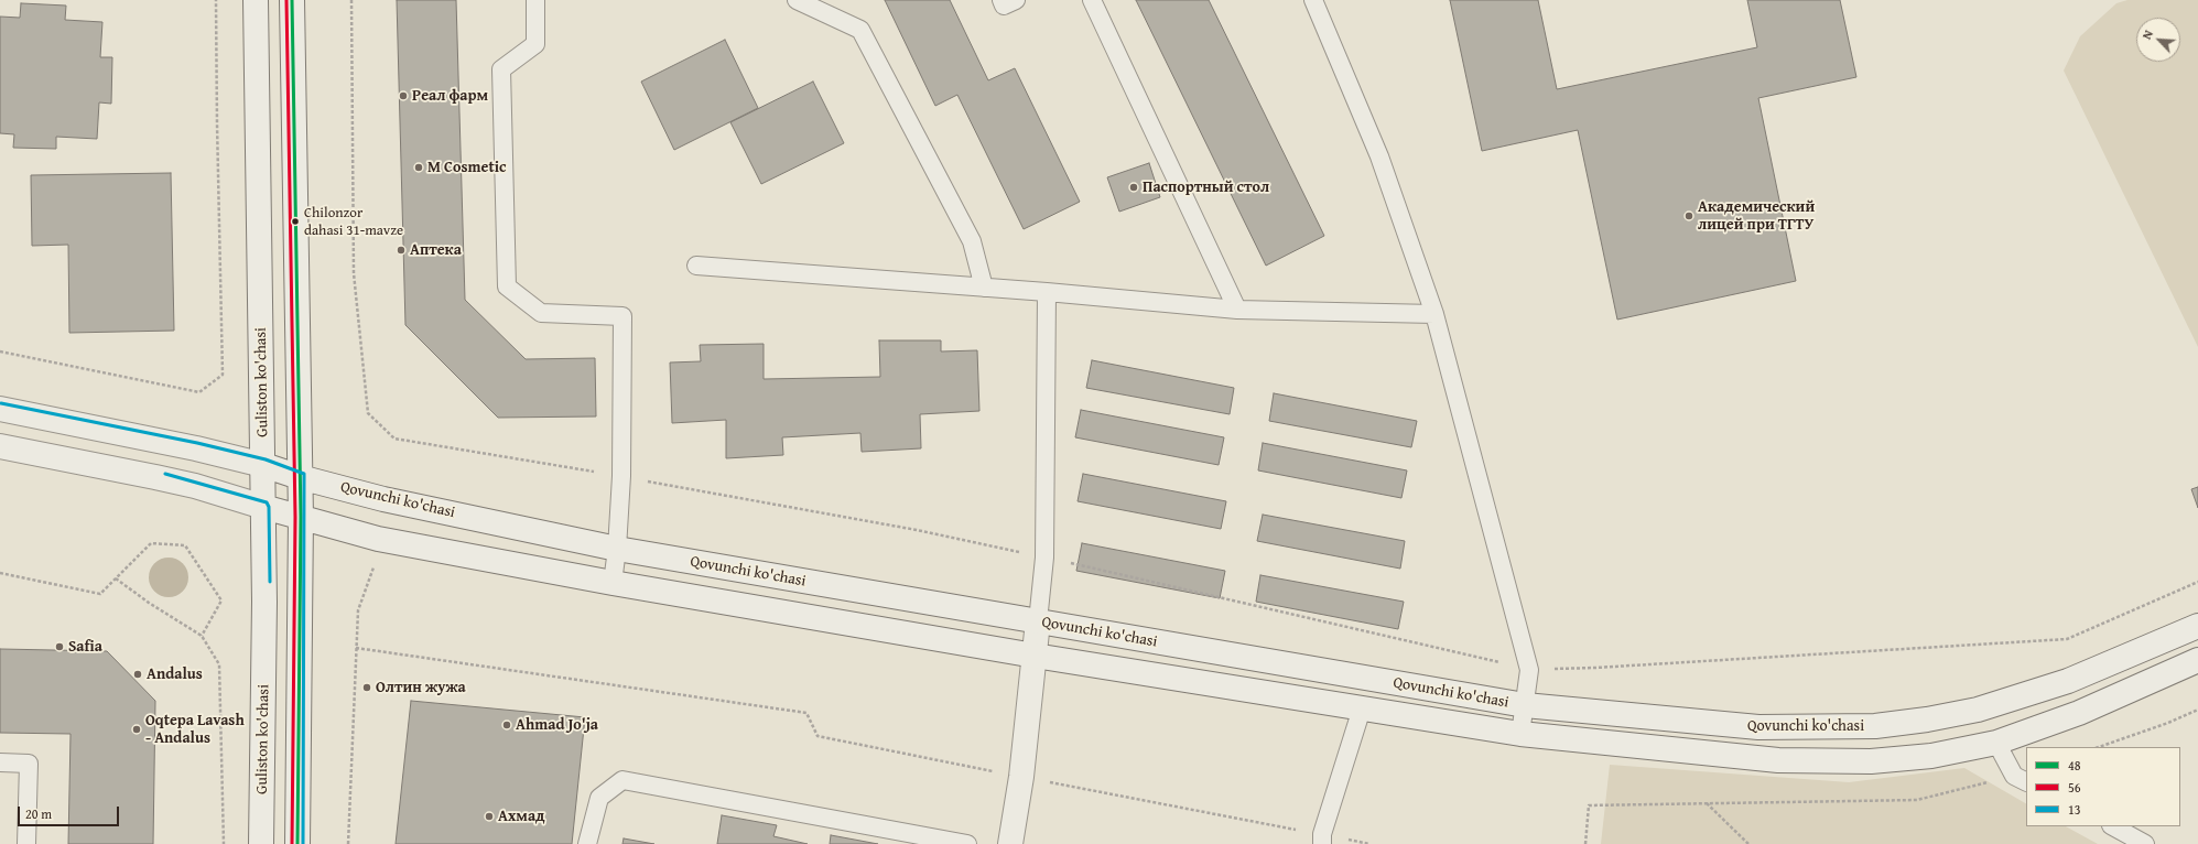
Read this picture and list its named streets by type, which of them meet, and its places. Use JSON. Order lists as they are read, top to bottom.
{
  "streets": {
    "main road": ["Guliston ko'chasi", "Qovunchi ko'chasi"]
  },
  "crossings": [
    ["Guliston ko'chasi", "Qovunchi ko'chasi"]
  ],
  "places": [
    "Реал фарм",
    "M Cosmetic",
    "Паспортный стол",
    "Академический лицей при ТГТУ",
    "Chilonzor dahasi 31-mavze",
    "Аптека",
    "Safia",
    "Andalus",
    "Олтин жужа",
    "Ahmad Jo'ja",
    "Oqtepa Lavash - Andalus",
    "Ахмад"
  ],
  "lines": ["transit line 48", "transit line 56", "transit line 13"],
  "legend": ["48", "56", "13"],
  "scale_bar": "20 m",
  "north": "top left"
}
